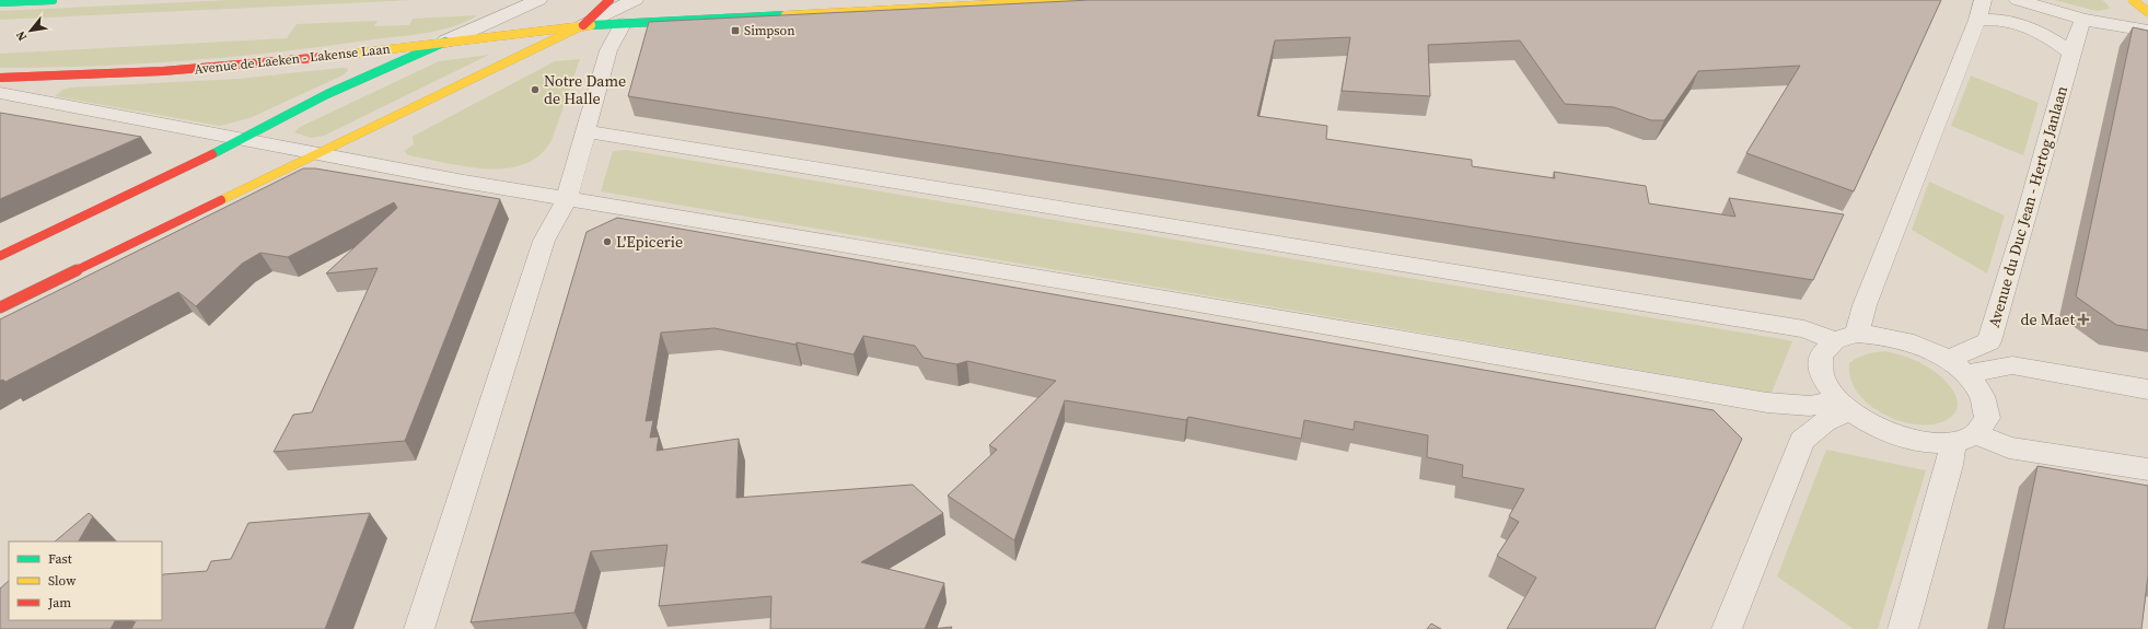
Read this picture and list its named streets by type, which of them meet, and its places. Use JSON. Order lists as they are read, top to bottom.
{
  "streets": {
    "main road": ["Avenue de Laeken - Lakense Laan"],
    "street": ["Avenue du Duc Jean - Hertog Janlaan"]
  },
  "places": {
    "transit": ["Simpson"],
    "other": ["Notre Dame de Halle", "L'Epicerie"],
    "health": ["de Maet"]
  },
  "legend": ["Fast", "Slow", "Jam"],
  "north": "bottom left"
}
